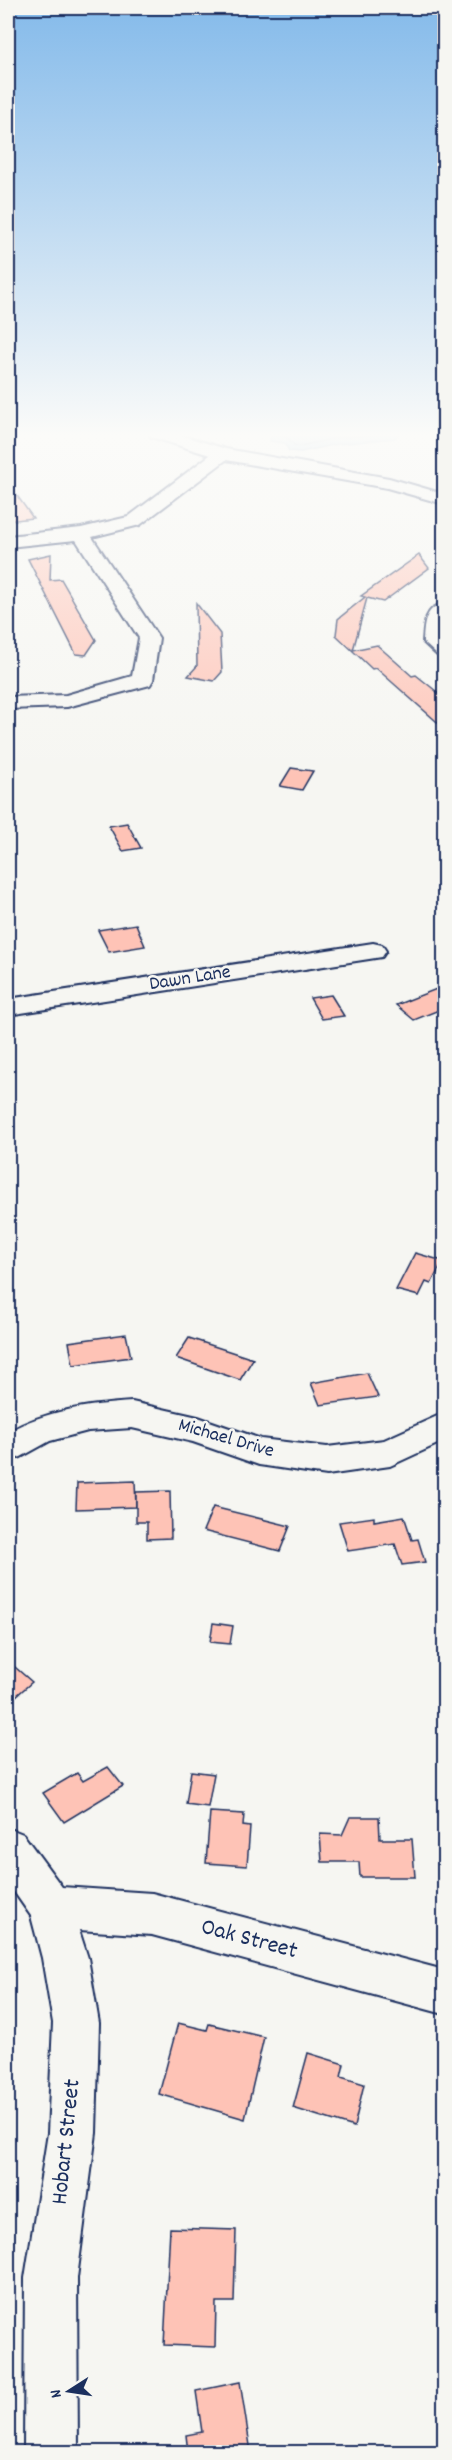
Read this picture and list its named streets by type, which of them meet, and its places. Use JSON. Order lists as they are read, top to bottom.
{
  "streets": {
    "street": [
      "Dawn Lane",
      "Michael Drive",
      "Oak Street",
      "Hobart Street"
    ]
  },
  "crossings": [
    ["Oak Street", "Hobart Street"]
  ],
  "north": "left"
}
